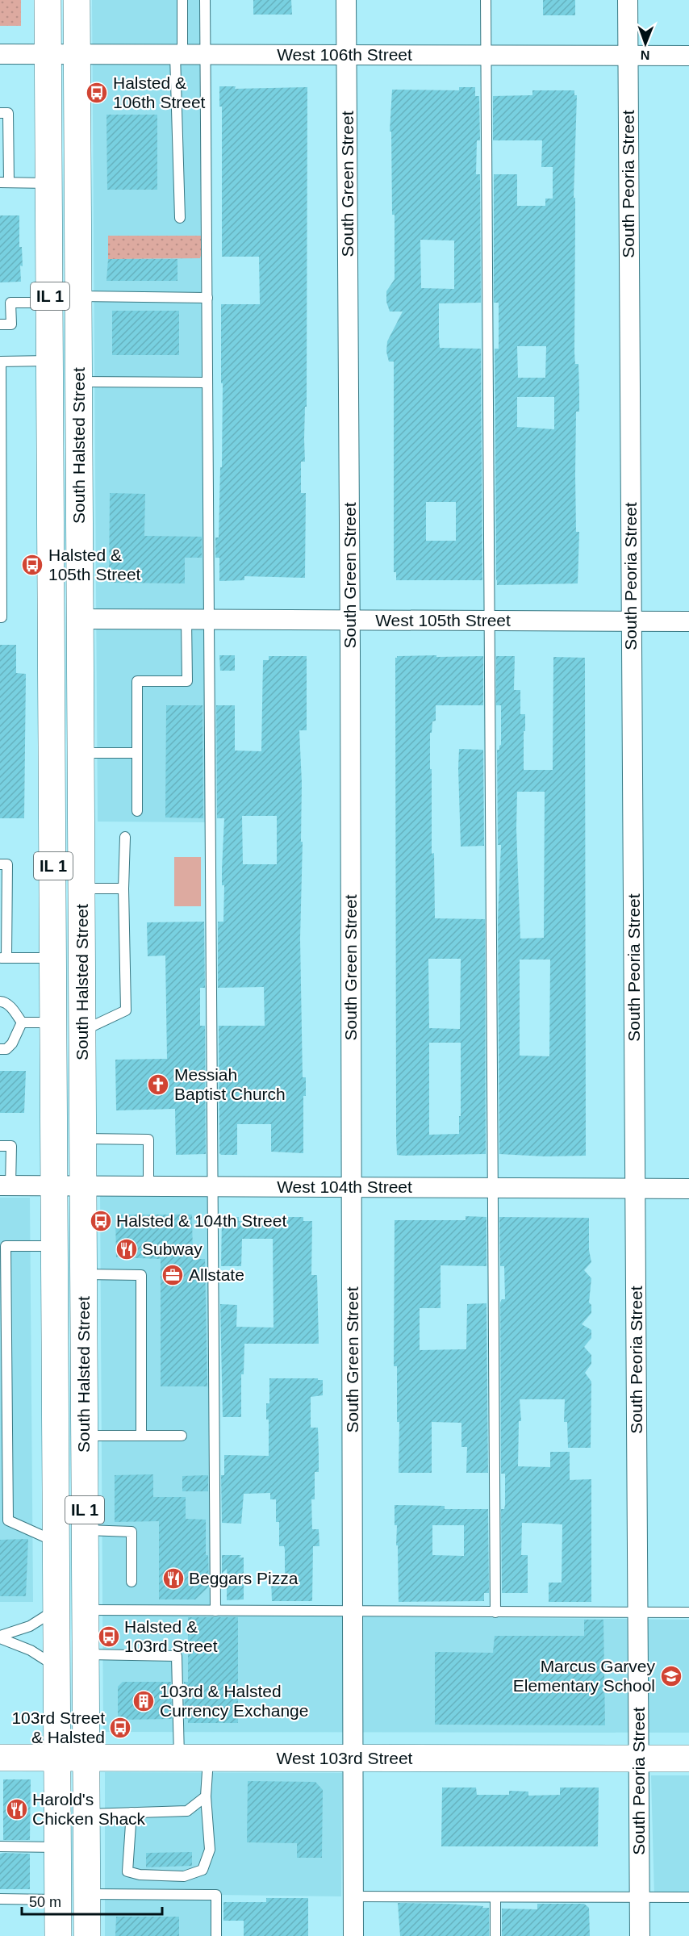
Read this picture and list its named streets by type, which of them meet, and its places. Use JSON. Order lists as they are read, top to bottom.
{
  "streets": {
    "main road": ["IL 1", "South Halsted Street", "West 103rd Street"],
    "street": [
      "West 106th Street",
      "South Green Street",
      "South Peoria Street",
      "West 105th Street",
      "West 104th Street"
    ]
  },
  "crossings": [
    ["West 106th Street", "South Green Street"],
    ["West 106th Street", "South Peoria Street"],
    ["West 106th Street", "South Halsted Street"],
    ["South Green Street", "West 105th Street"],
    ["South Green Street", "West 104th Street"],
    ["South Green Street", "West 103rd Street"],
    ["South Peoria Street", "West 105th Street"],
    ["South Peoria Street", "West 104th Street"],
    ["South Peoria Street", "West 103rd Street"],
    ["South Halsted Street", "West 105th Street"],
    ["South Halsted Street", "West 104th Street"],
    ["South Halsted Street", "West 103rd Street"]
  ],
  "places": {
    "bus stop": [
      "Halsted & 106th Street",
      "Halsted & 105th Street",
      "Halsted & 104th Street",
      "Halsted & 103rd Street",
      "103rd Street & Halsted"
    ],
    "church": ["Messiah Baptist Church"],
    "restaurant": ["Subway", "Beggars Pizza", "Harold's Chicken Shack"],
    "office": ["Allstate"],
    "school or university": ["Marcus Garvey Elementary School"],
    "building": ["103rd & Halsted Currency Exchange"]
  },
  "scale_bar": "50 m",
  "north": "bottom"
}
